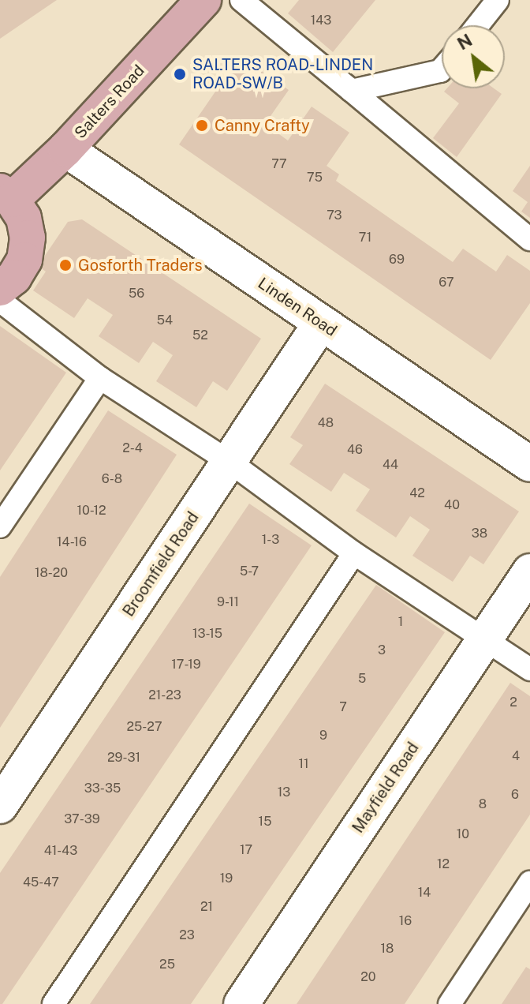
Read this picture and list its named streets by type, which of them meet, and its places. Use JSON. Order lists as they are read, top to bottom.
{
  "streets": {
    "main road": ["Salters Road"],
    "street": ["Linden Road", "Broomfield Road", "Mayfield Road"]
  },
  "crossings": [
    ["Salters Road", "Linden Road"],
    ["Linden Road", "Broomfield Road"]
  ],
  "places": ["SALTERS ROAD-LINDEN ROAD-SW/B", "Canny Crafty", "Gosforth Traders"],
  "house_numbers": [
    "143",
    "77",
    "75",
    "73",
    "71",
    "69",
    "67",
    "56",
    "54",
    "52",
    "48",
    "2-4",
    "46",
    "44",
    "6-8",
    "42",
    "40",
    "10-12",
    "38",
    "1-3",
    "14-16",
    "5-7",
    "18-20",
    "9-11",
    "1",
    "13-15",
    "3",
    "17-19",
    "5",
    "21-23",
    "2",
    "7",
    "25-27",
    "9",
    "4",
    "29-31",
    "11",
    "33-35",
    "13",
    "6",
    "8",
    "37-39",
    "15",
    "10",
    "17",
    "41-43",
    "12",
    "19",
    "45-47",
    "14",
    "21",
    "16",
    "23",
    "18",
    "25",
    "20"
  ],
  "north": "top left"
}
